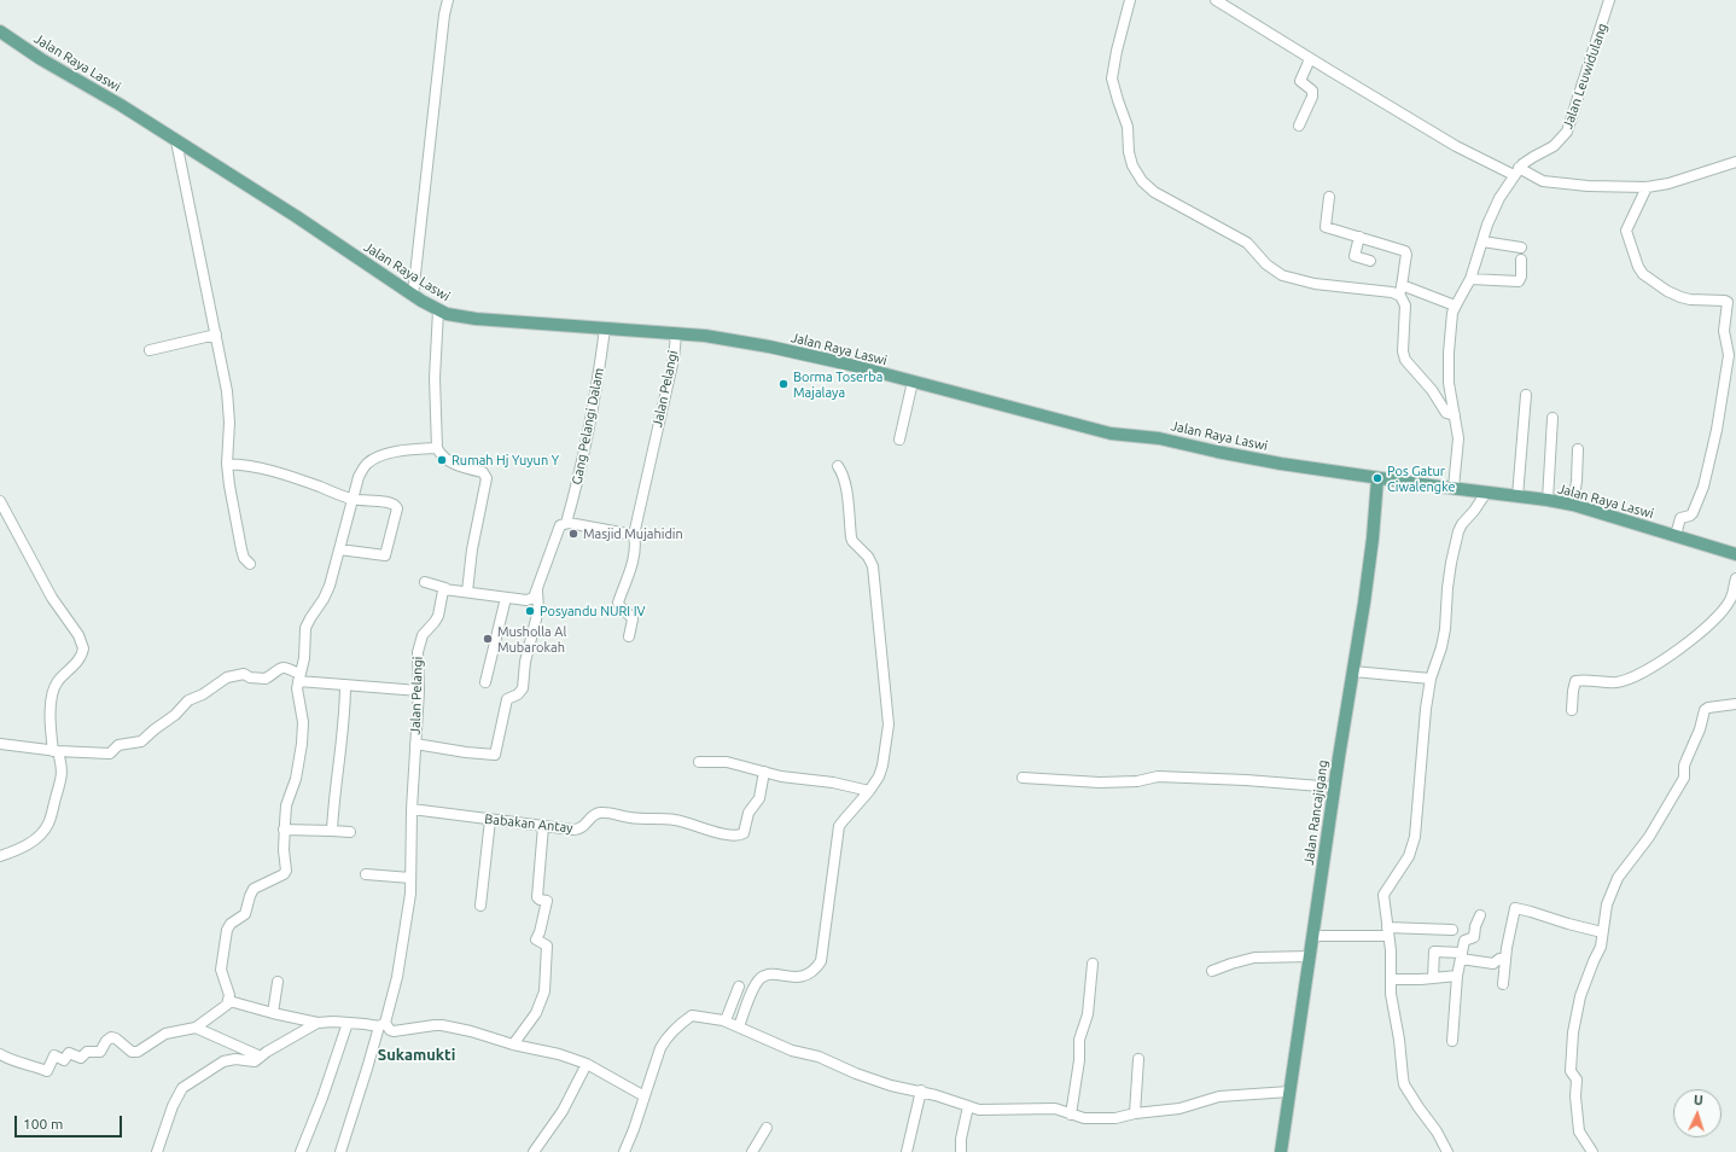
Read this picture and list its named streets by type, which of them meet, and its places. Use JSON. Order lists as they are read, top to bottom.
{
  "streets": {
    "main road": ["Jalan Raya Laswi", "Jalan Rancajigang"],
    "street": [
      "Jalan Leuwidulang",
      "Jalan Pelangi",
      "Gang Pelangi Dalam",
      "Babakan Antay"
    ]
  },
  "crossings": [
    ["Jalan Raya Laswi", "Jalan Leuwidulang"],
    ["Jalan Raya Laswi", "Jalan Pelangi"],
    ["Jalan Raya Laswi", "Gang Pelangi Dalam"],
    ["Jalan Raya Laswi", "Jalan Rancajigang"],
    ["Jalan Pelangi", "Babakan Antay"]
  ],
  "districts": ["Sukamukti"],
  "places": [
    "Borma Toserba Majalaya",
    "Rumah Hj Yuyun Y",
    "Pos Gatur Ciwalengke",
    "Masjid Mujahidin",
    "Posyandu NURI IV",
    "Musholla Al Mubarokah"
  ],
  "scale_bar": "100 m",
  "north": "top"
}
